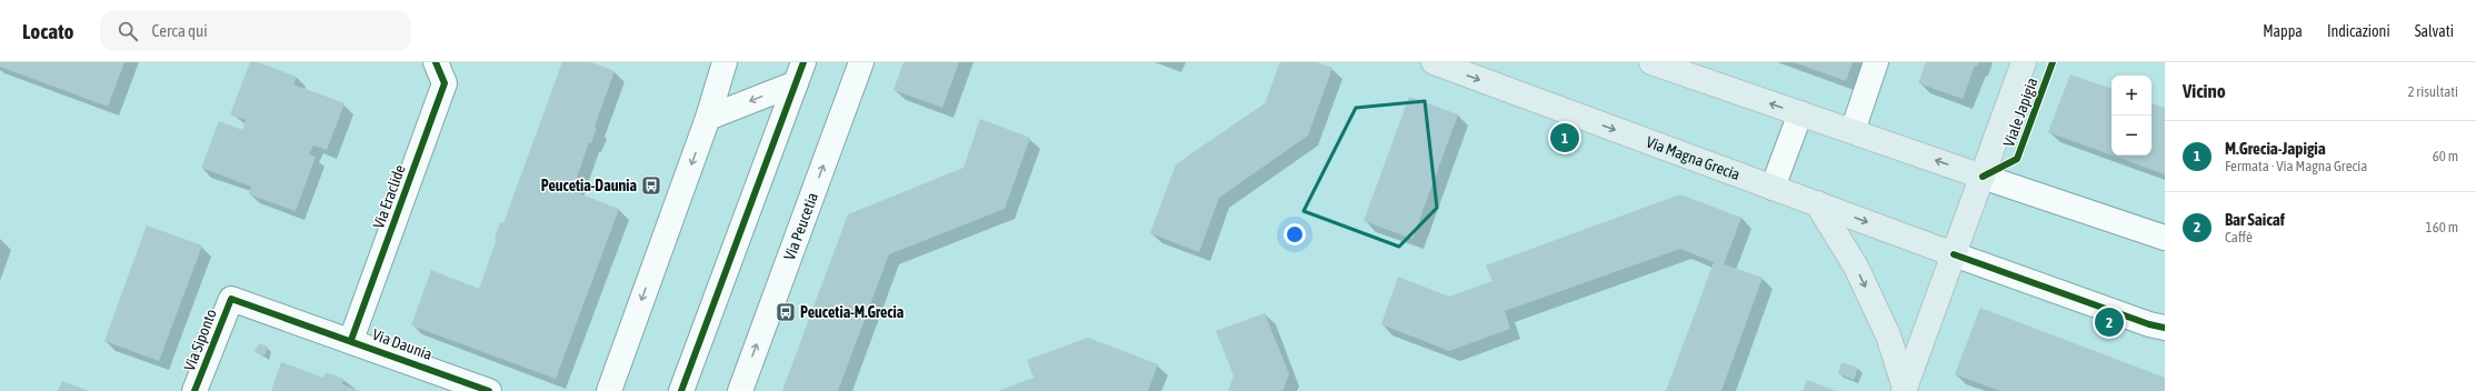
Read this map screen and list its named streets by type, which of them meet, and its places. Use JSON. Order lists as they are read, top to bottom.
{
  "streets": {
    "main road": ["Viale Japigia", "Via Magna Grecia"],
    "street": [
      "Via Eraclide",
      "Via Peucetia",
      "Via Siponto",
      "Via Daunia"
    ]
  },
  "crossings": [
    ["Viale Japigia", "Via Magna Grecia"],
    ["Via Eraclide", "Via Daunia"],
    ["Via Siponto", "Via Daunia"]
  ],
  "places": {
    "bus stop": ["Peucetia-Daunia", "Peucetia-M.Grecia"]
  },
  "page": {
    "header": "Locato",
    "search": "Cerca qui",
    "nav": ["Mappa", "Indicazioni", "Salvati"],
    "heading": ["Vicino", "2 risultati"],
    "map_buttons": ["+", "−"],
    "list": [
      {
        "mark": "1",
        "name": "M.Grecia-Japigia",
        "note": "Fermata · Via Magna Grecia",
        "value": "60 m"
      },
      {
        "mark": "2",
        "name": "Bar Saicaf",
        "note": "Caffè",
        "value": "160 m"
      }
    ],
    "pins": ["1", "2"]
  }
}
